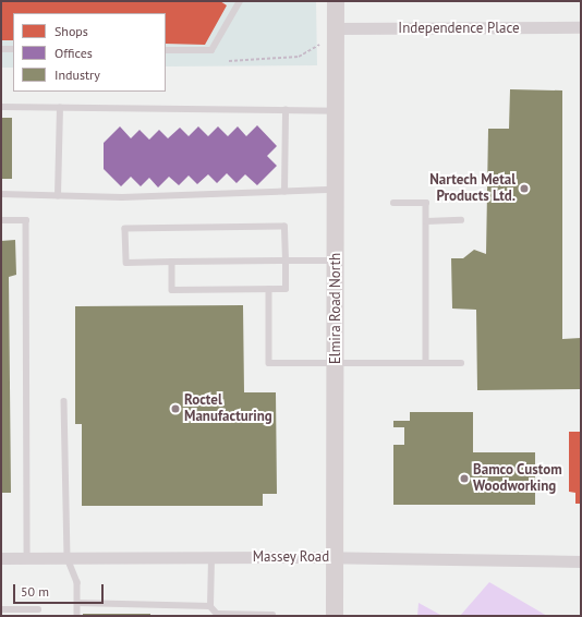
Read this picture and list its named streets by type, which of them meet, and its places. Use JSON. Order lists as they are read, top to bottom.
{
  "streets": {
    "main road": ["Elmira Road North"],
    "street": ["Independence Place", "Massey Road"]
  },
  "crossings": [
    ["Independence Place", "Elmira Road North"],
    ["Elmira Road North", "Massey Road"]
  ],
  "places": ["Nartech Metal Products Ltd.", "Roctel Manufacturing", "Bamco Custom Woodworking"],
  "legend": ["Shops", "Offices", "Industry"],
  "scale_bar": "50 m"
}
